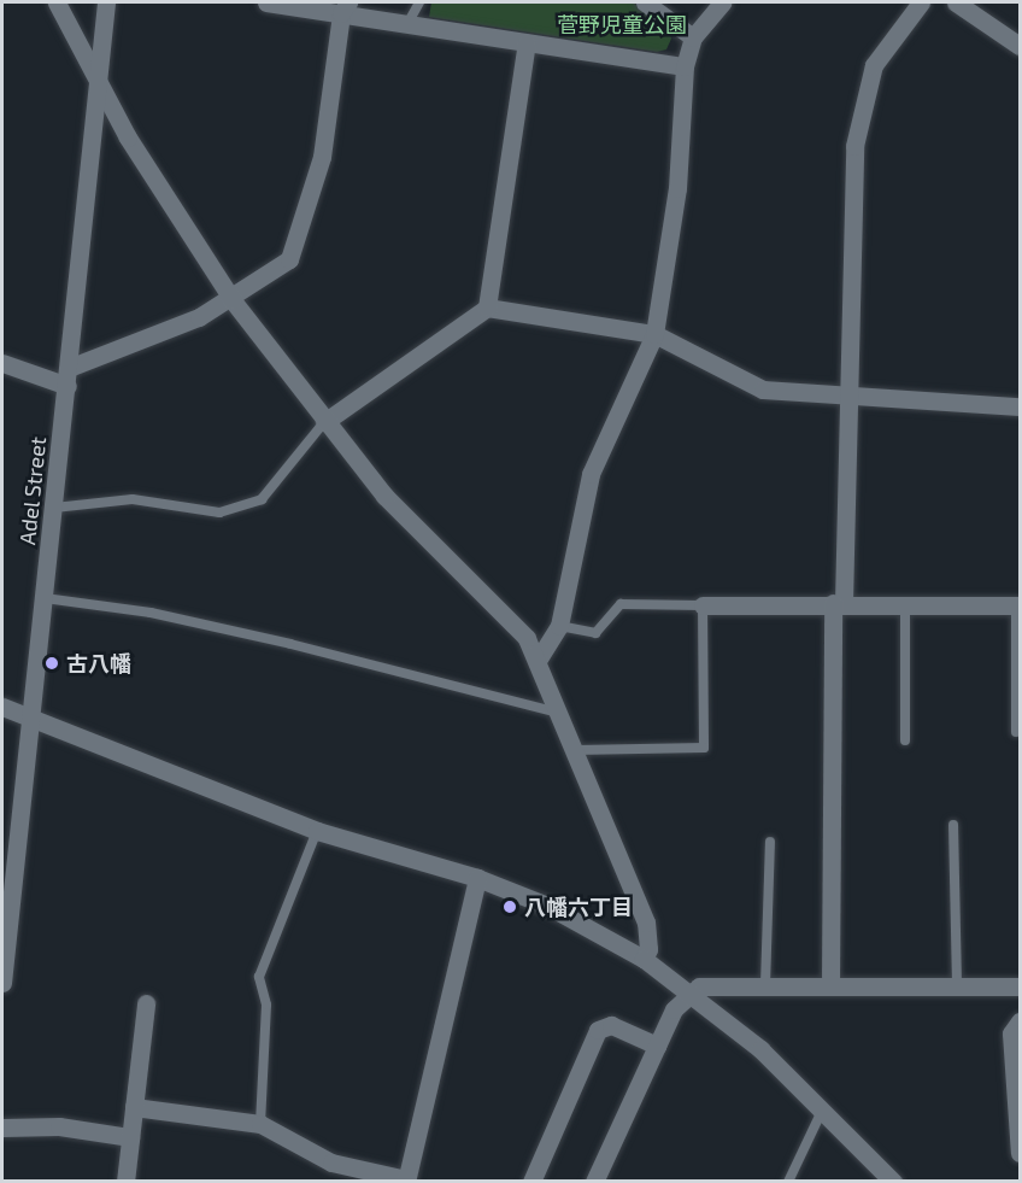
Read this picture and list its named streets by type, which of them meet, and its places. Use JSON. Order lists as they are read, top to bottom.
{
  "streets": {
    "street": ["Adel Street"]
  },
  "parks": ["菅野児童公園"],
  "places": ["古八幡", "八幡六丁目"]
}
